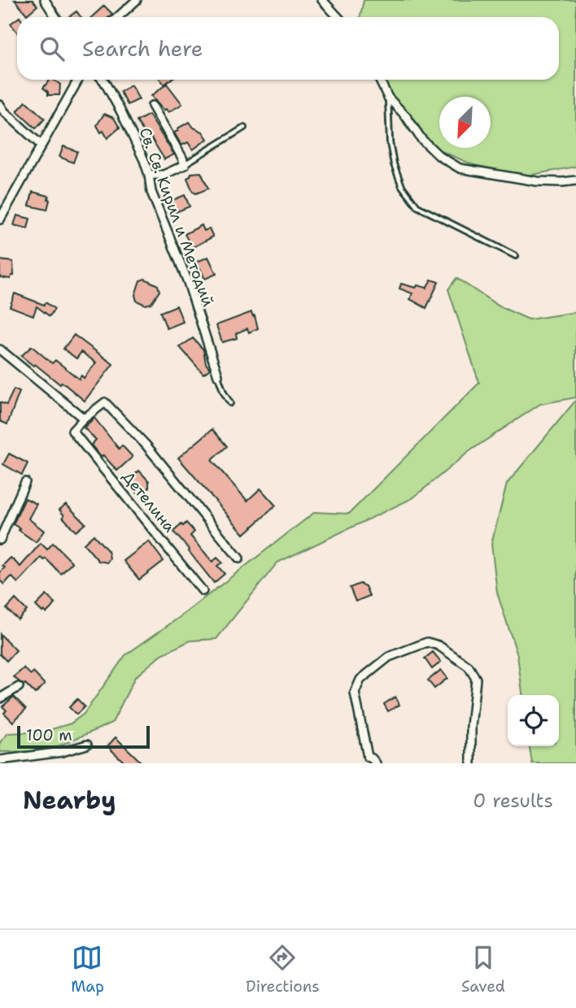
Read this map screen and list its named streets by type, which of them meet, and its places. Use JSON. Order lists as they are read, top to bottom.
{
  "streets": {
    "street": ["Св. Св. Кирил и Методий", "Детелина"]
  },
  "scale_bar": "100 m",
  "north": "bottom left",
  "page": {
    "search": "Search here",
    "scale": "100 m",
    "heading": ["Nearby", "0 results"],
    "nav": ["Map", "Directions", "Saved"]
  }
}
